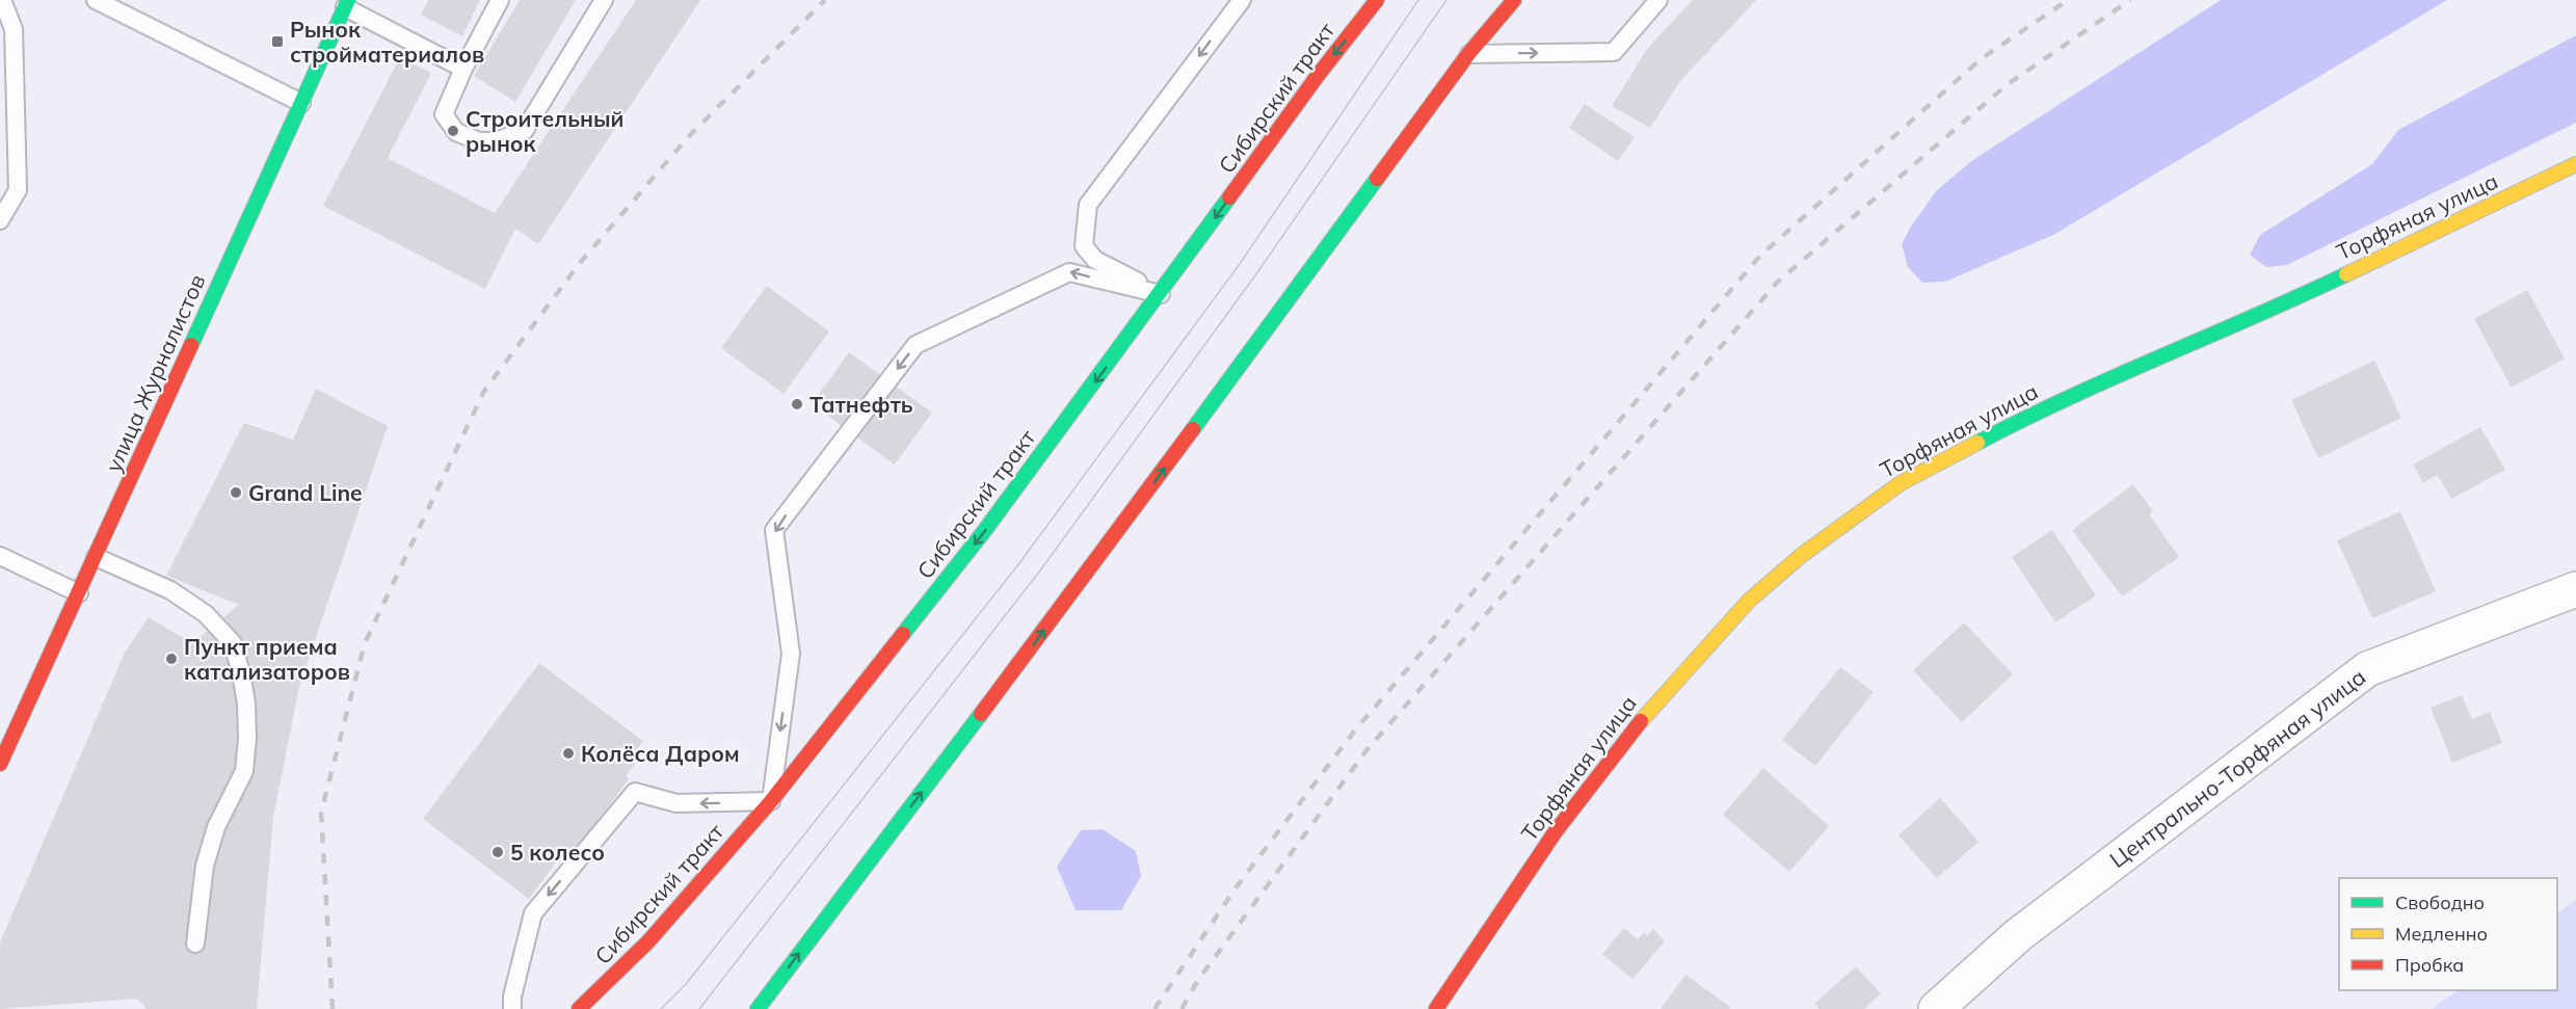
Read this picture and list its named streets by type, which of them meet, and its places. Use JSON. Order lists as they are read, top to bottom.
{
  "streets": {
    "main road": ["Сибирский тракт", "Торфяная улица", "улица Журналистов"],
    "street": ["Центрально-Торфяная улица"]
  },
  "places": {
    "transit": ["Рынок стройматериалов"],
    "other": [
      "Строительный рынок",
      "Татнефть",
      "Grand Line",
      "Пункт приема катализаторов",
      "Колёса Даром",
      "5 колесо"
    ]
  },
  "legend": ["Свободно", "Медленно", "Пробка"]
}
